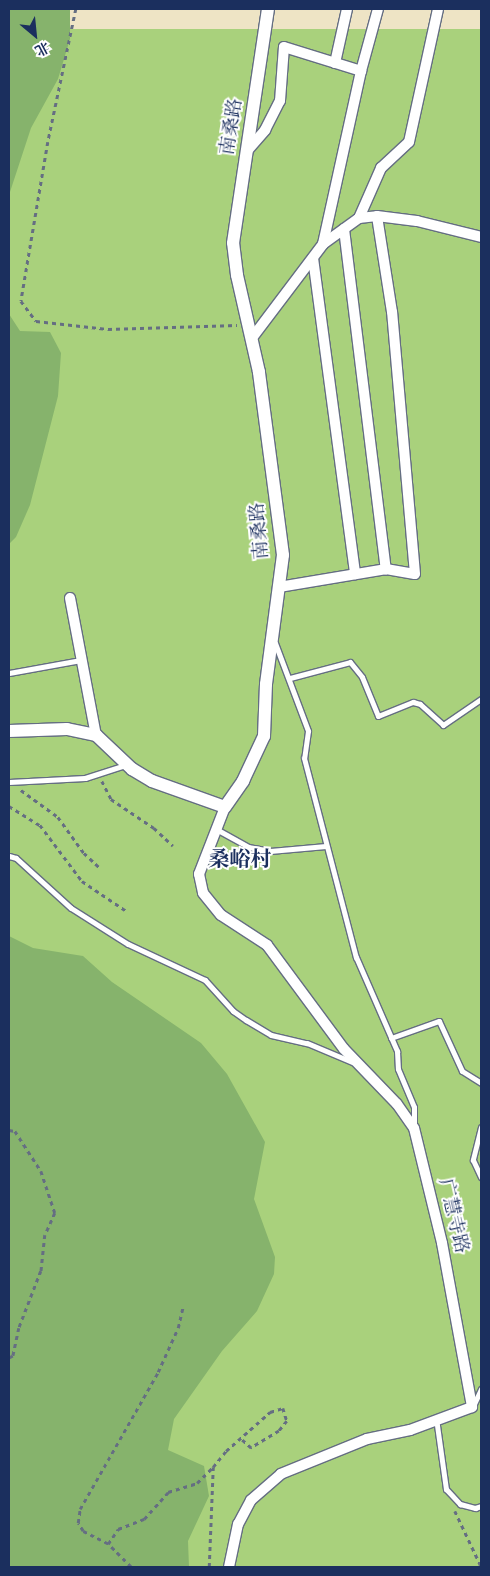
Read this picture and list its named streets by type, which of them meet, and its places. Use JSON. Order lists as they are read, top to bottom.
{
  "streets": {
    "street": ["南桑路", "广慧寺路"]
  },
  "crossings": [
    ["南桑路", "广慧寺路"]
  ],
  "districts": ["桑峪村"],
  "north": "bottom right"
}
